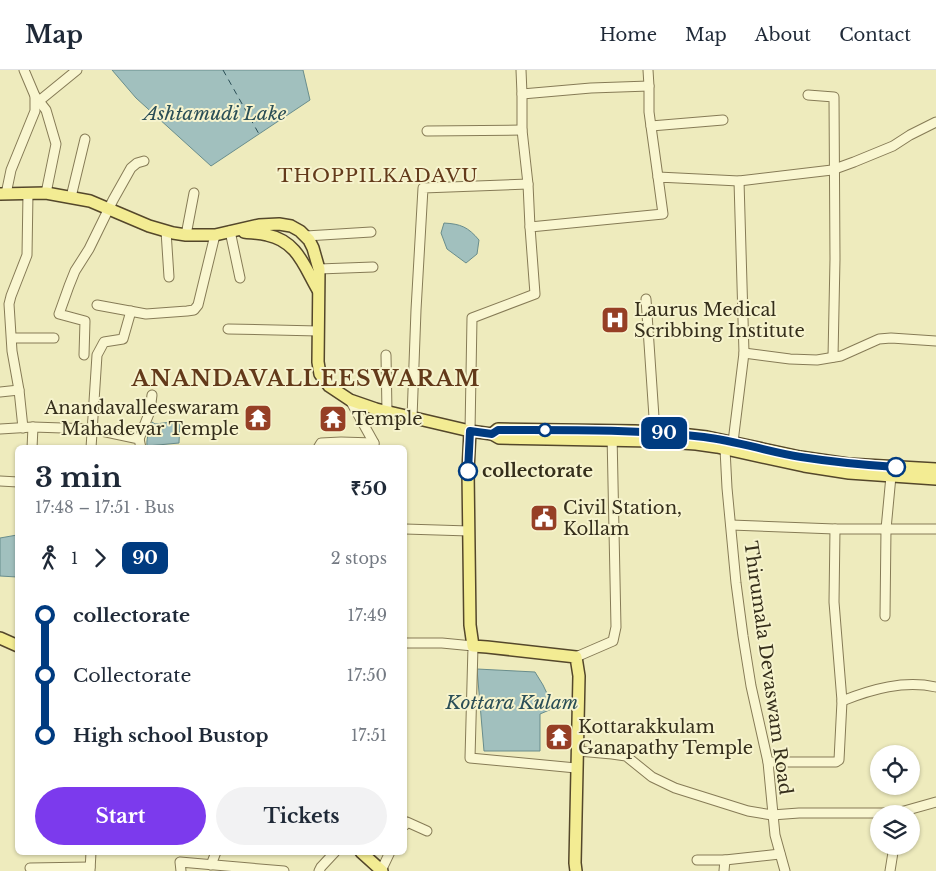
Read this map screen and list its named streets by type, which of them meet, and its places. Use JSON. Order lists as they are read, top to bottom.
{
  "streets": {
    "street": ["Thirumala Devaswam Road"]
  },
  "districts": ["THOPPILKADAVU", "ANANDAVALLEESWARAM"],
  "water": ["Ashtamudi Lake", "Kottara Kulam"],
  "places": {
    "hospital": ["Laurus Medical Scribbing Institute"],
    "temple": ["Anandavalleeswaram Mahadevar Temple", "Temple", "Kottarakkulam Ganapathy Temple"],
    "other": ["collectorate"],
    "public building": ["Civil Station, Kollam"]
  },
  "lines": ["bus line 90"],
  "page": {
    "header": "Map",
    "nav": [
      "Home",
      "Map",
      "About",
      "Contact"
    ],
    "on_map": "90",
    "heading": ["3 min", "17:48 – 17:51 · Bus", "₹50"],
    "legs": ["1", "90", "2 stops"],
    "list": [
      {
        "name": "collectorate",
        "value": "17:49"
      },
      {
        "name": "Collectorate",
        "value": "17:50"
      },
      {
        "name": "High school Bustop",
        "value": "17:51"
      }
    ],
    "buttons": ["Start", "Tickets"]
  }
}
